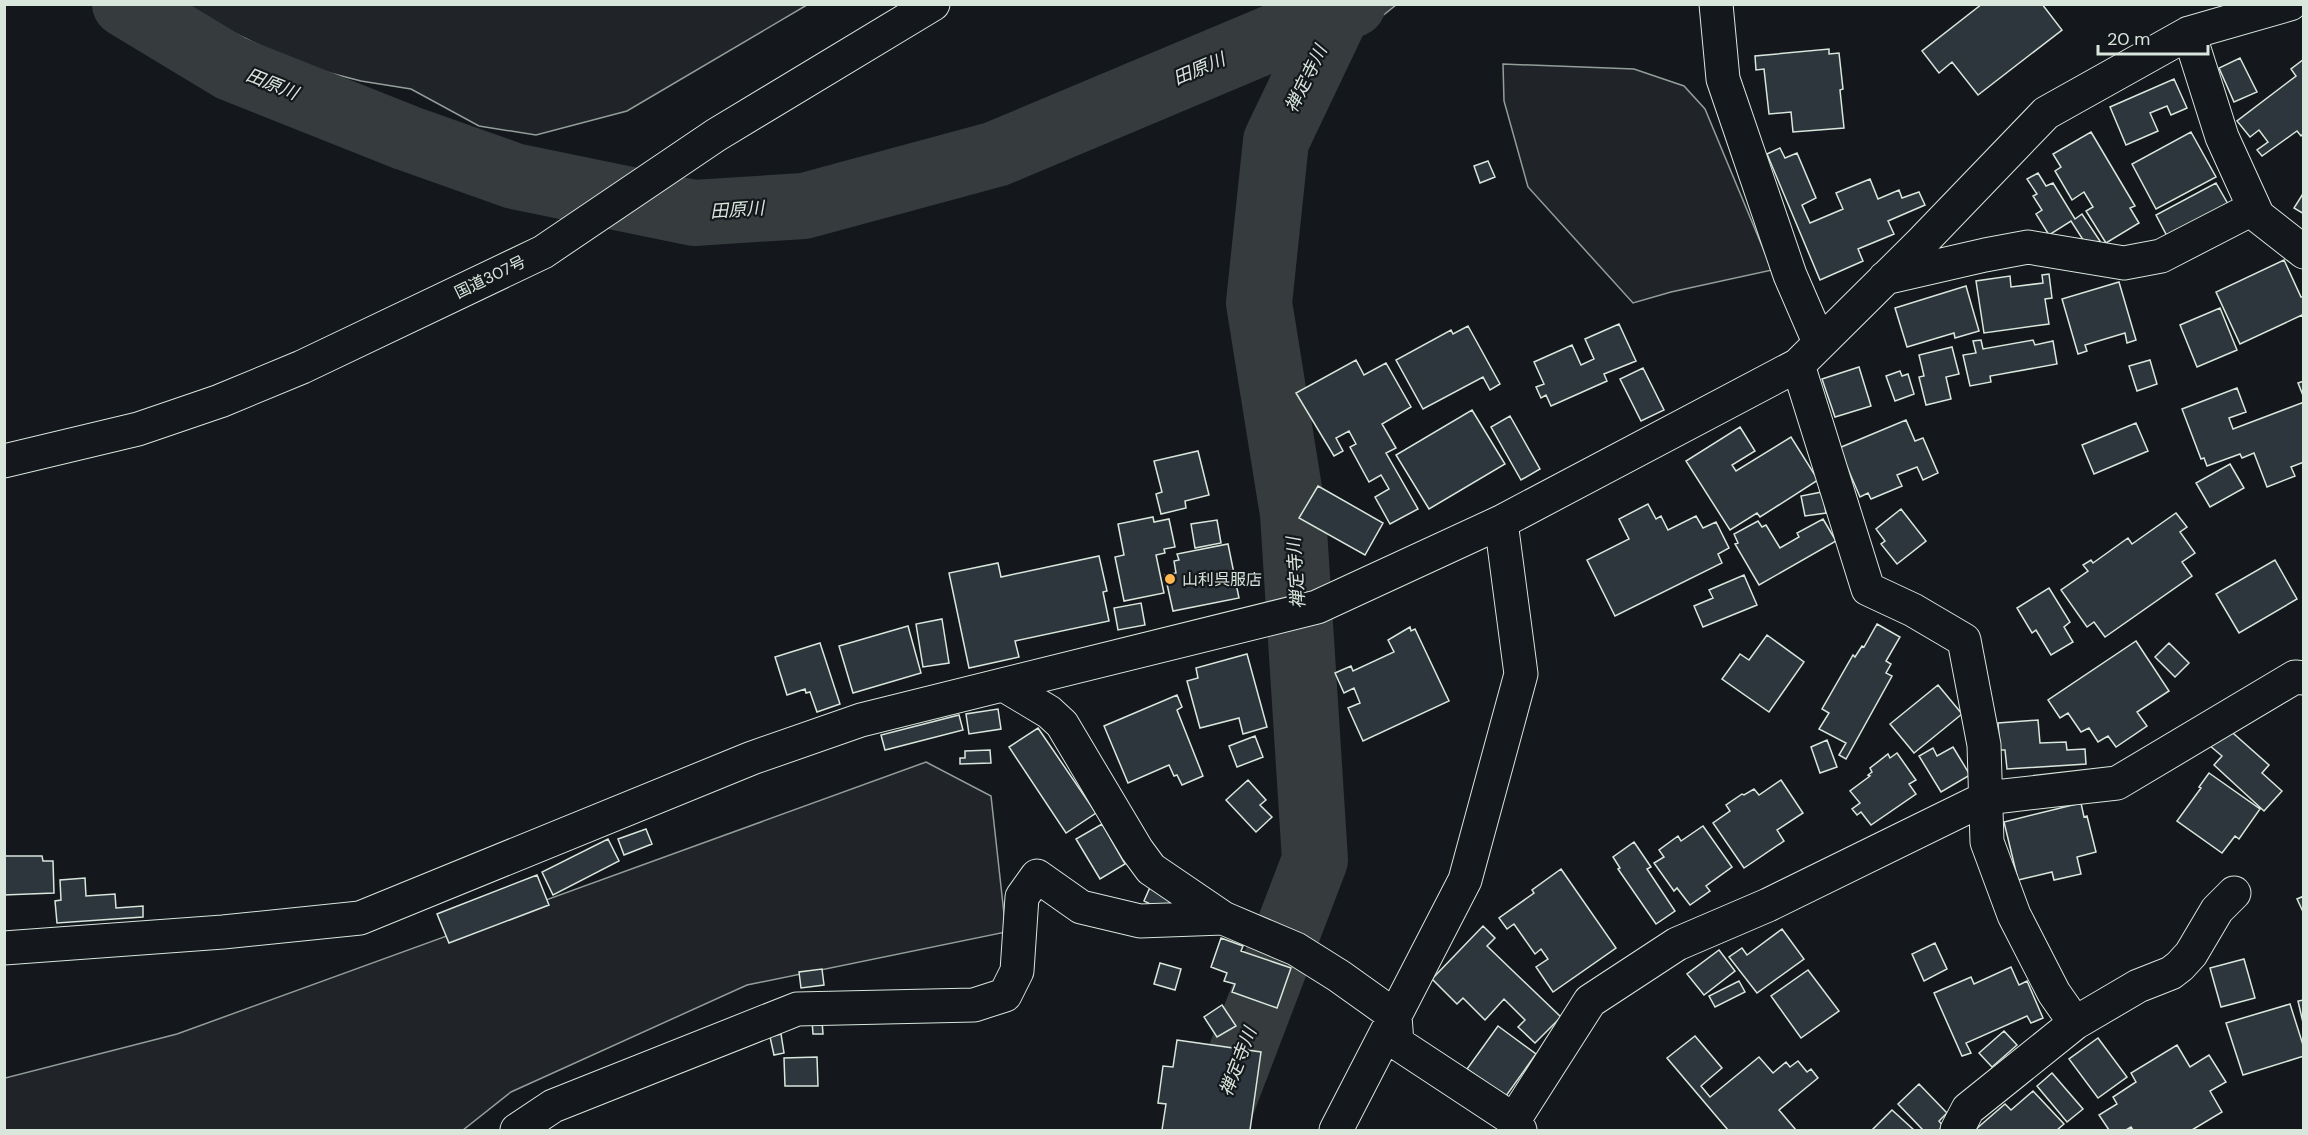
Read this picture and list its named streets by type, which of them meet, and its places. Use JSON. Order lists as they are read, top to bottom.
{
  "streets": {
    "main road": ["国道307号"]
  },
  "water": ["田原川", "禅定寺川"],
  "places": ["山利呉服店"],
  "scale_bar": "20 m"
}
